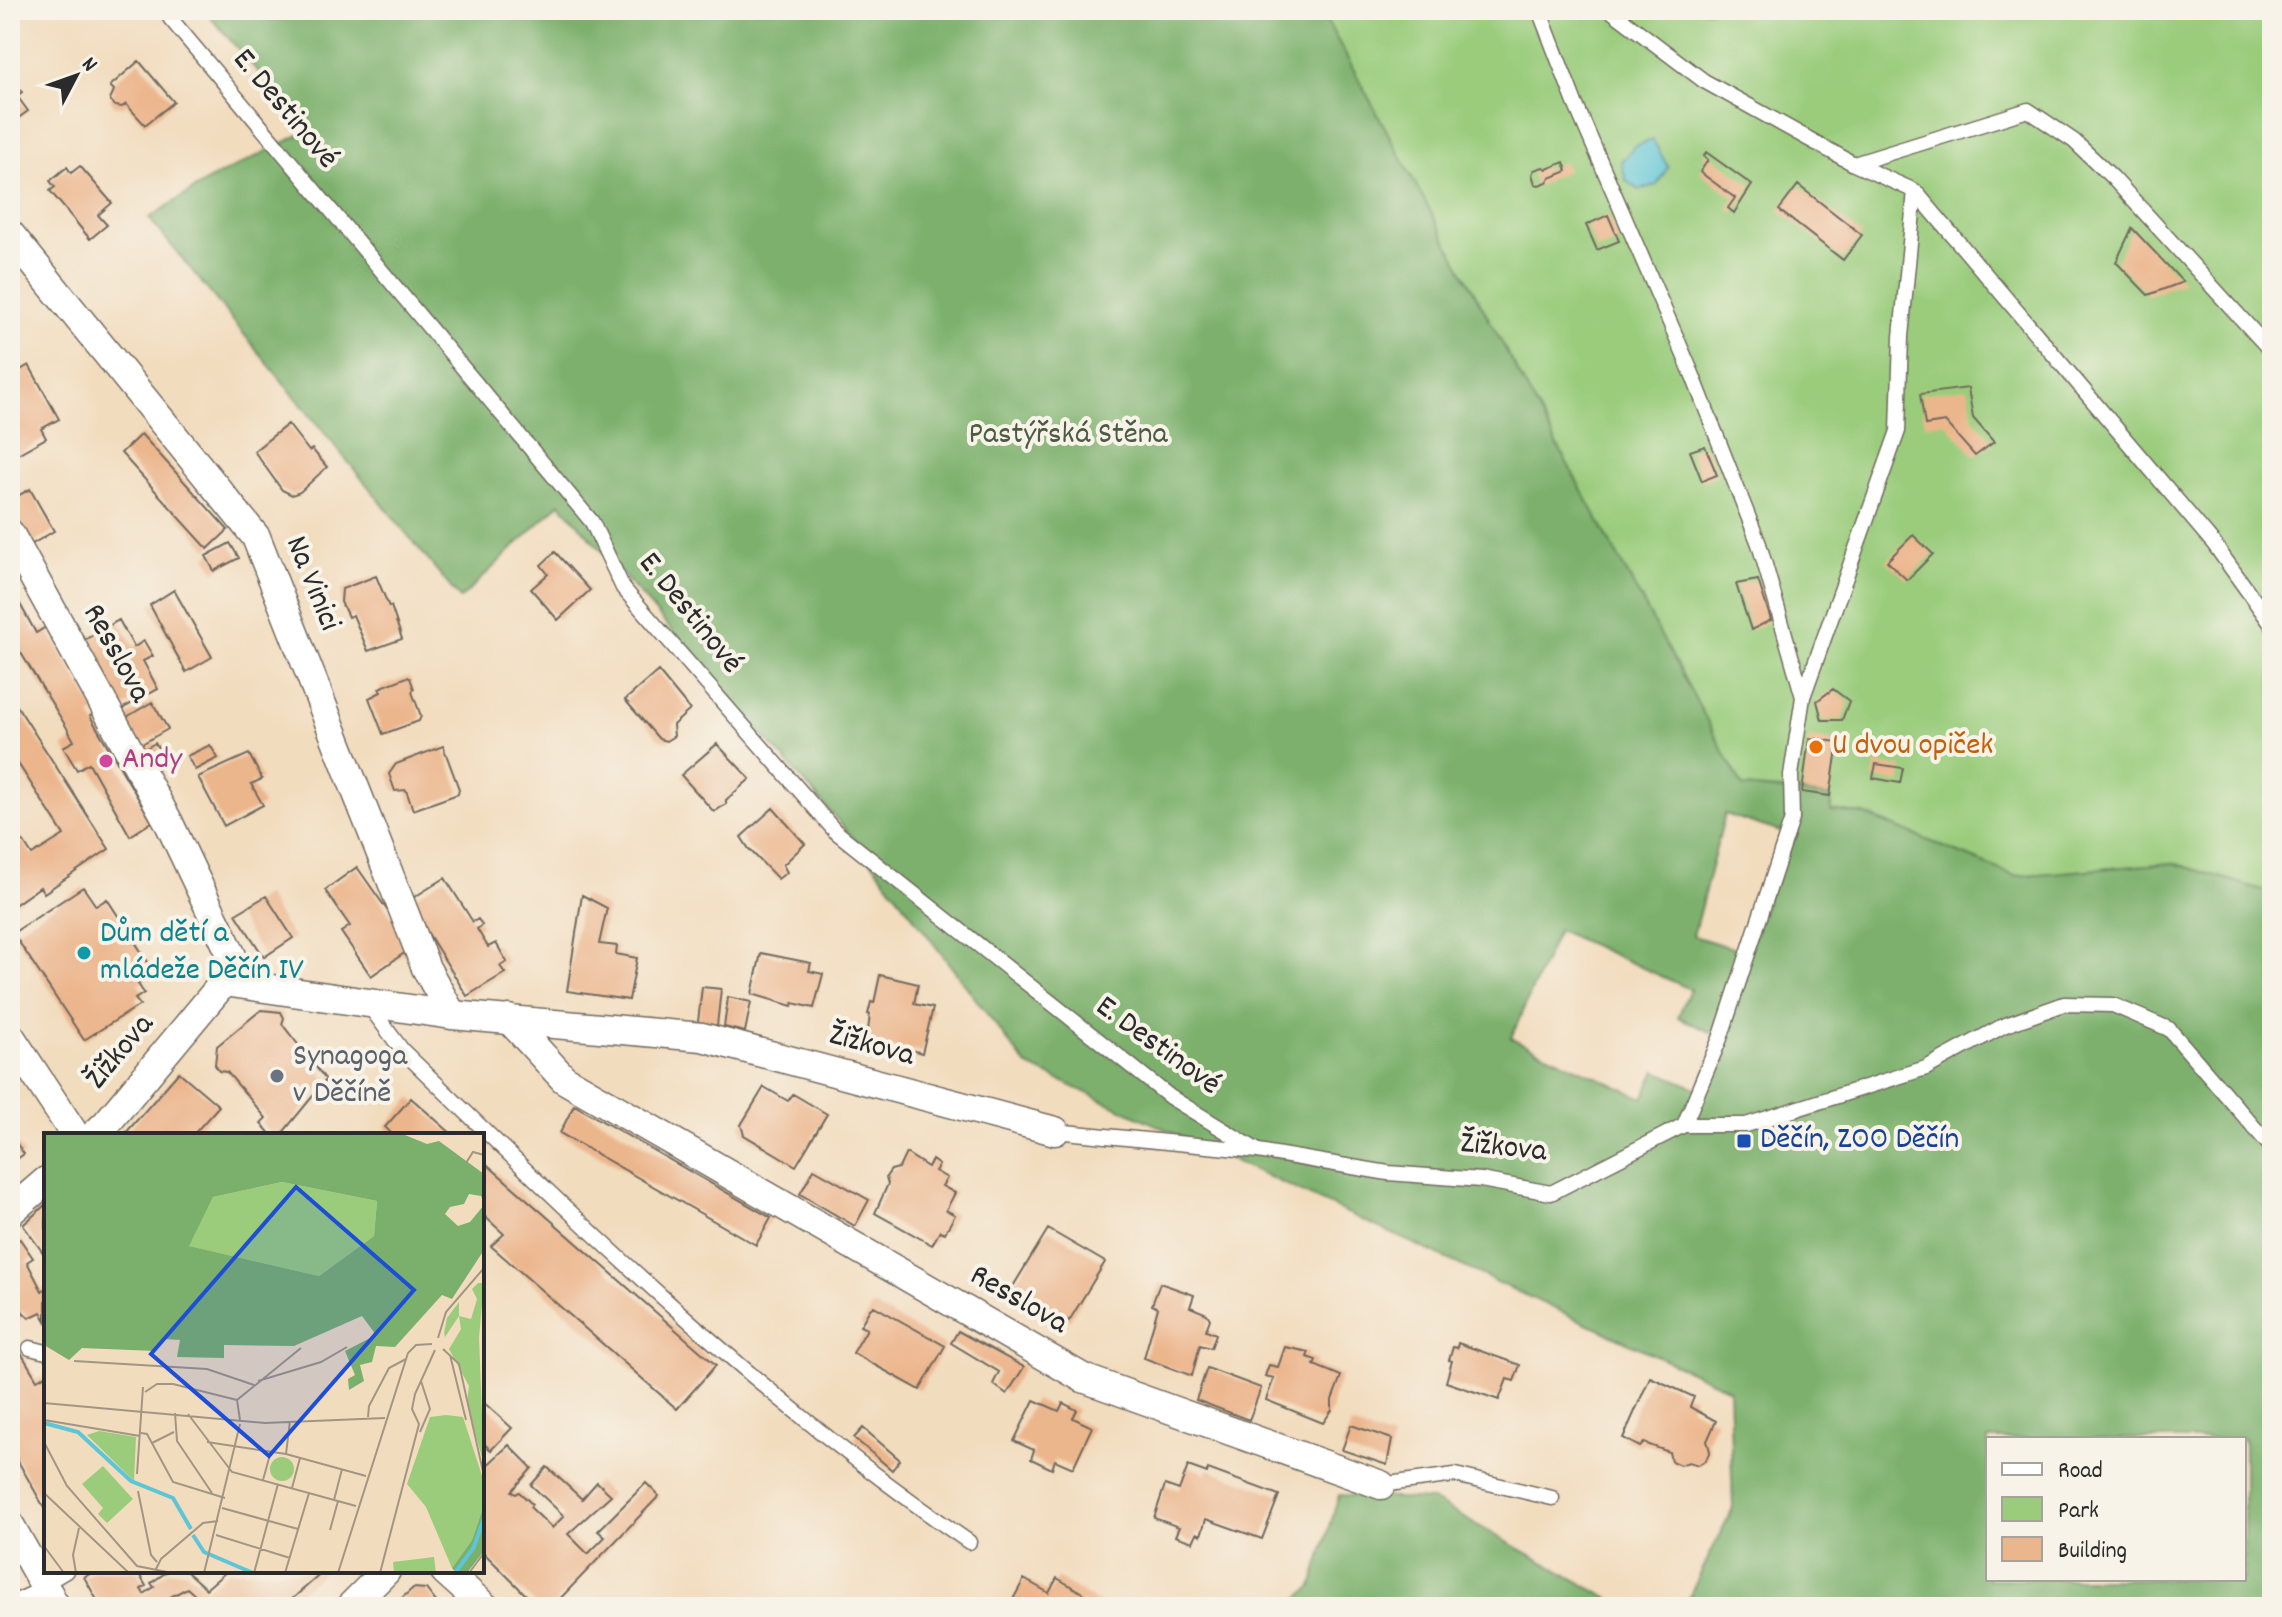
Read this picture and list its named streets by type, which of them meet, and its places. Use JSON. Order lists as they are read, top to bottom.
{
  "streets": {
    "street": ["Na Vinici", "Resslova", "Žižkova"],
    "lane": ["E. Destinové"]
  },
  "crossings": [
    ["E. Destinové", "Žižkova"],
    ["Na Vinici", "Žižkova"],
    ["Resslova", "Žižkova"]
  ],
  "parks": ["Pastýřská Stěna"],
  "places": {
    "other": [
      "U dvou opiček",
      "Andy",
      "Dům dětí a mládeže Děčín IV",
      "Synagoga v Děčíně"
    ],
    "transit": ["Děčín, ZOO Děčín"]
  },
  "legend": ["Road", "Park", "Building"],
  "north": "top right"
}
